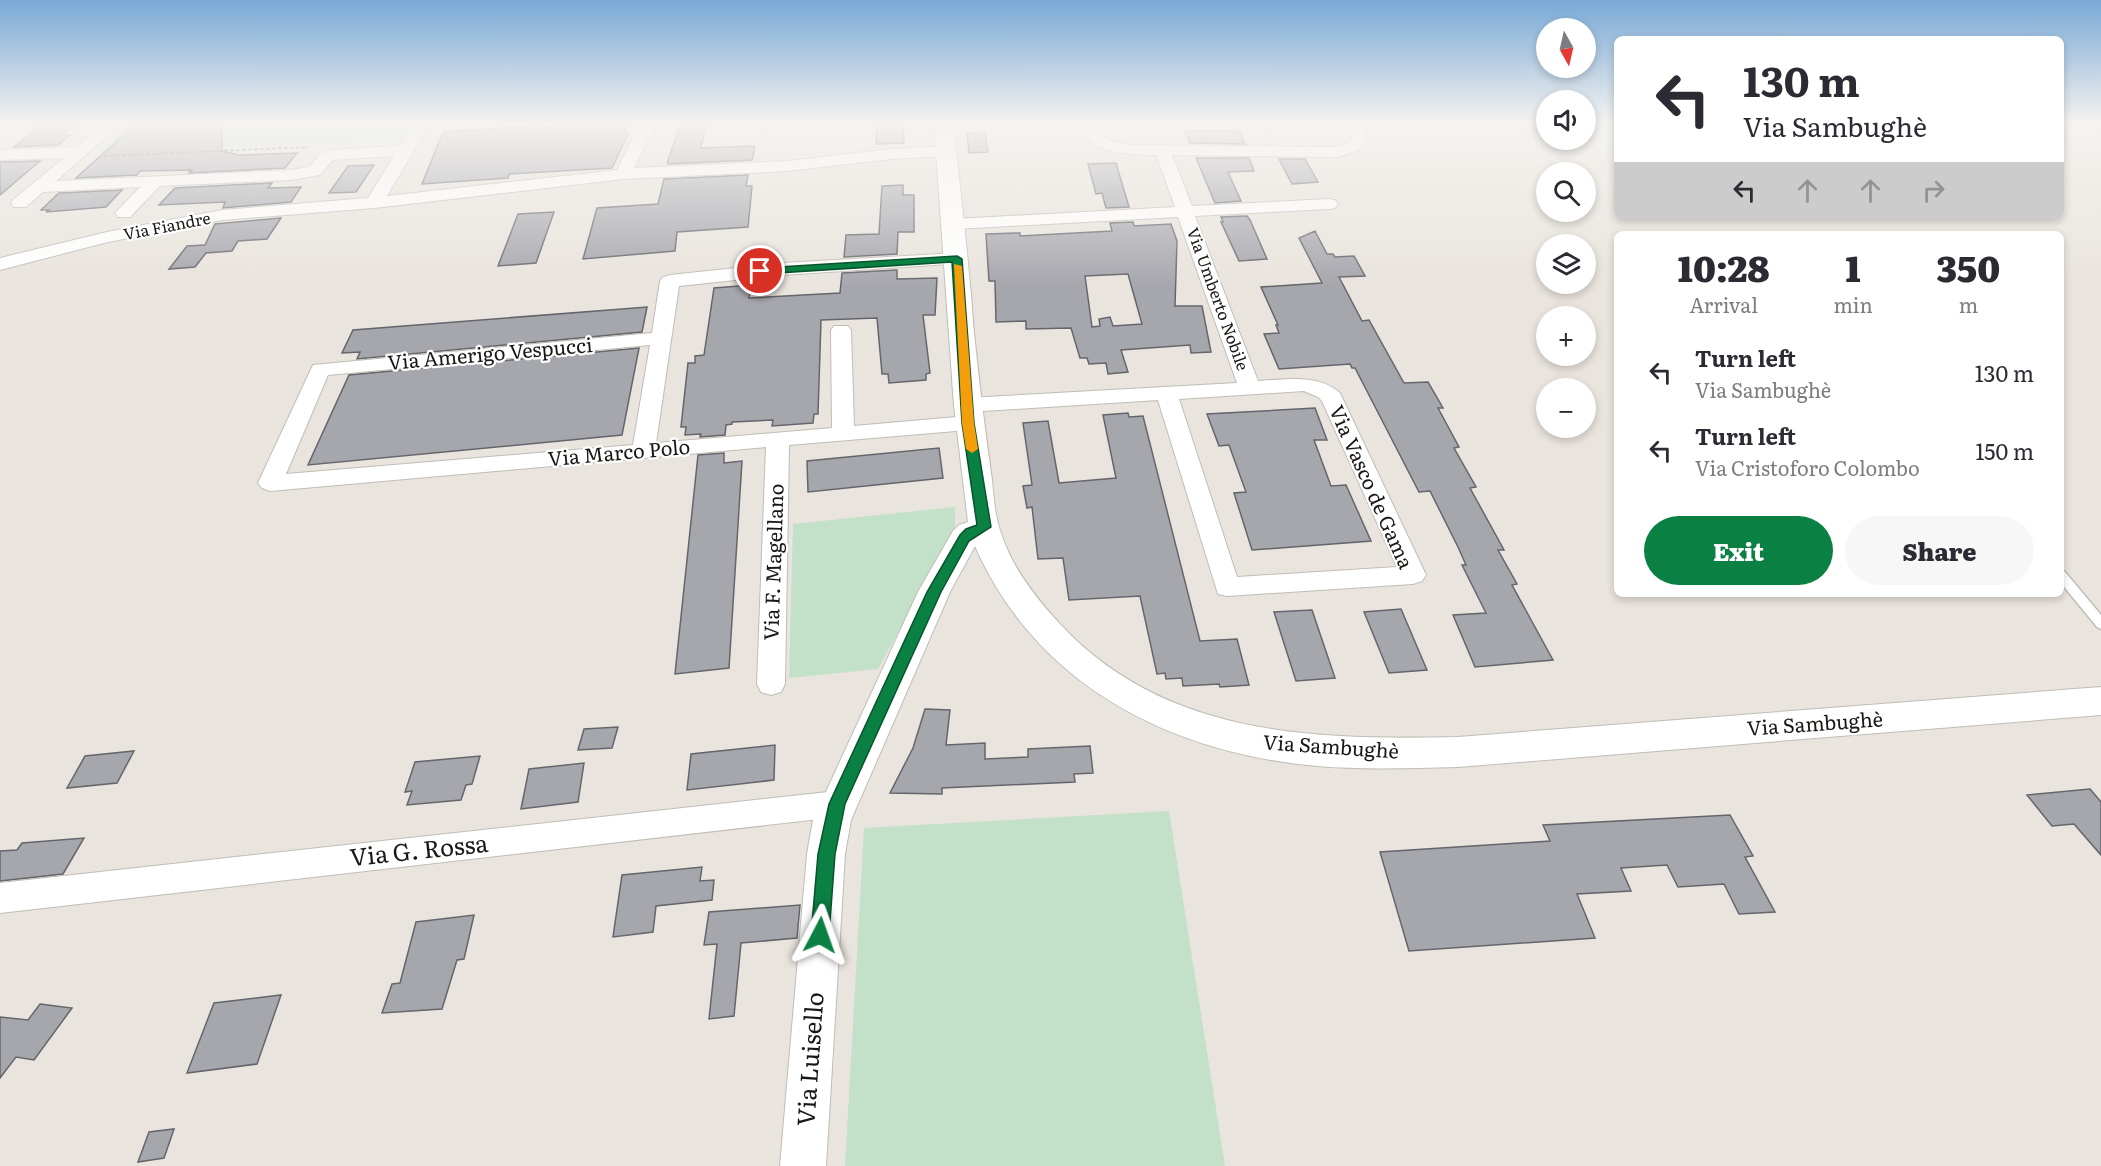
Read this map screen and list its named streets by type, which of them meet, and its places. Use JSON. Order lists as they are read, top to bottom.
{
  "streets": {
    "street": [
      "Via Fiandre",
      "Via Umberto Nobile",
      "Via Amerigo Vespucci",
      "Via Marco Polo",
      "Via Vasco de Gama",
      "Via F. Magellano",
      "Via Sambughè",
      "Via G. Rossa",
      "Via Luisello"
    ]
  },
  "crossings": [
    ["Via Umberto Nobile", "Via Vasco de Gama"],
    ["Via Amerigo Vespucci", "Via Marco Polo"],
    ["Via Marco Polo", "Via Vasco de Gama"],
    ["Via Marco Polo", "Via F. Magellano"],
    ["Via Marco Polo", "Via Sambughè"],
    ["Via Vasco de Gama", "Via Sambughè"],
    ["Via Sambughè", "Via Luisello"],
    ["Via G. Rossa", "Via Luisello"]
  ],
  "north": "bottom",
  "page": {
    "map_buttons": ["+", "−"],
    "turn": ["130 m", "Via Sambughè"],
    "eta": [
      "10:28",
      "Arrival",
      "1",
      "min",
      "350",
      "m"
    ],
    "list": [
      {
        "name": "Turn left",
        "note": "Via Sambughè",
        "value": "130 m"
      },
      {
        "name": "Turn left",
        "note": "Via Cristoforo Colombo",
        "value": "150 m"
      }
    ],
    "buttons": ["Exit", "Share"]
  }
}
